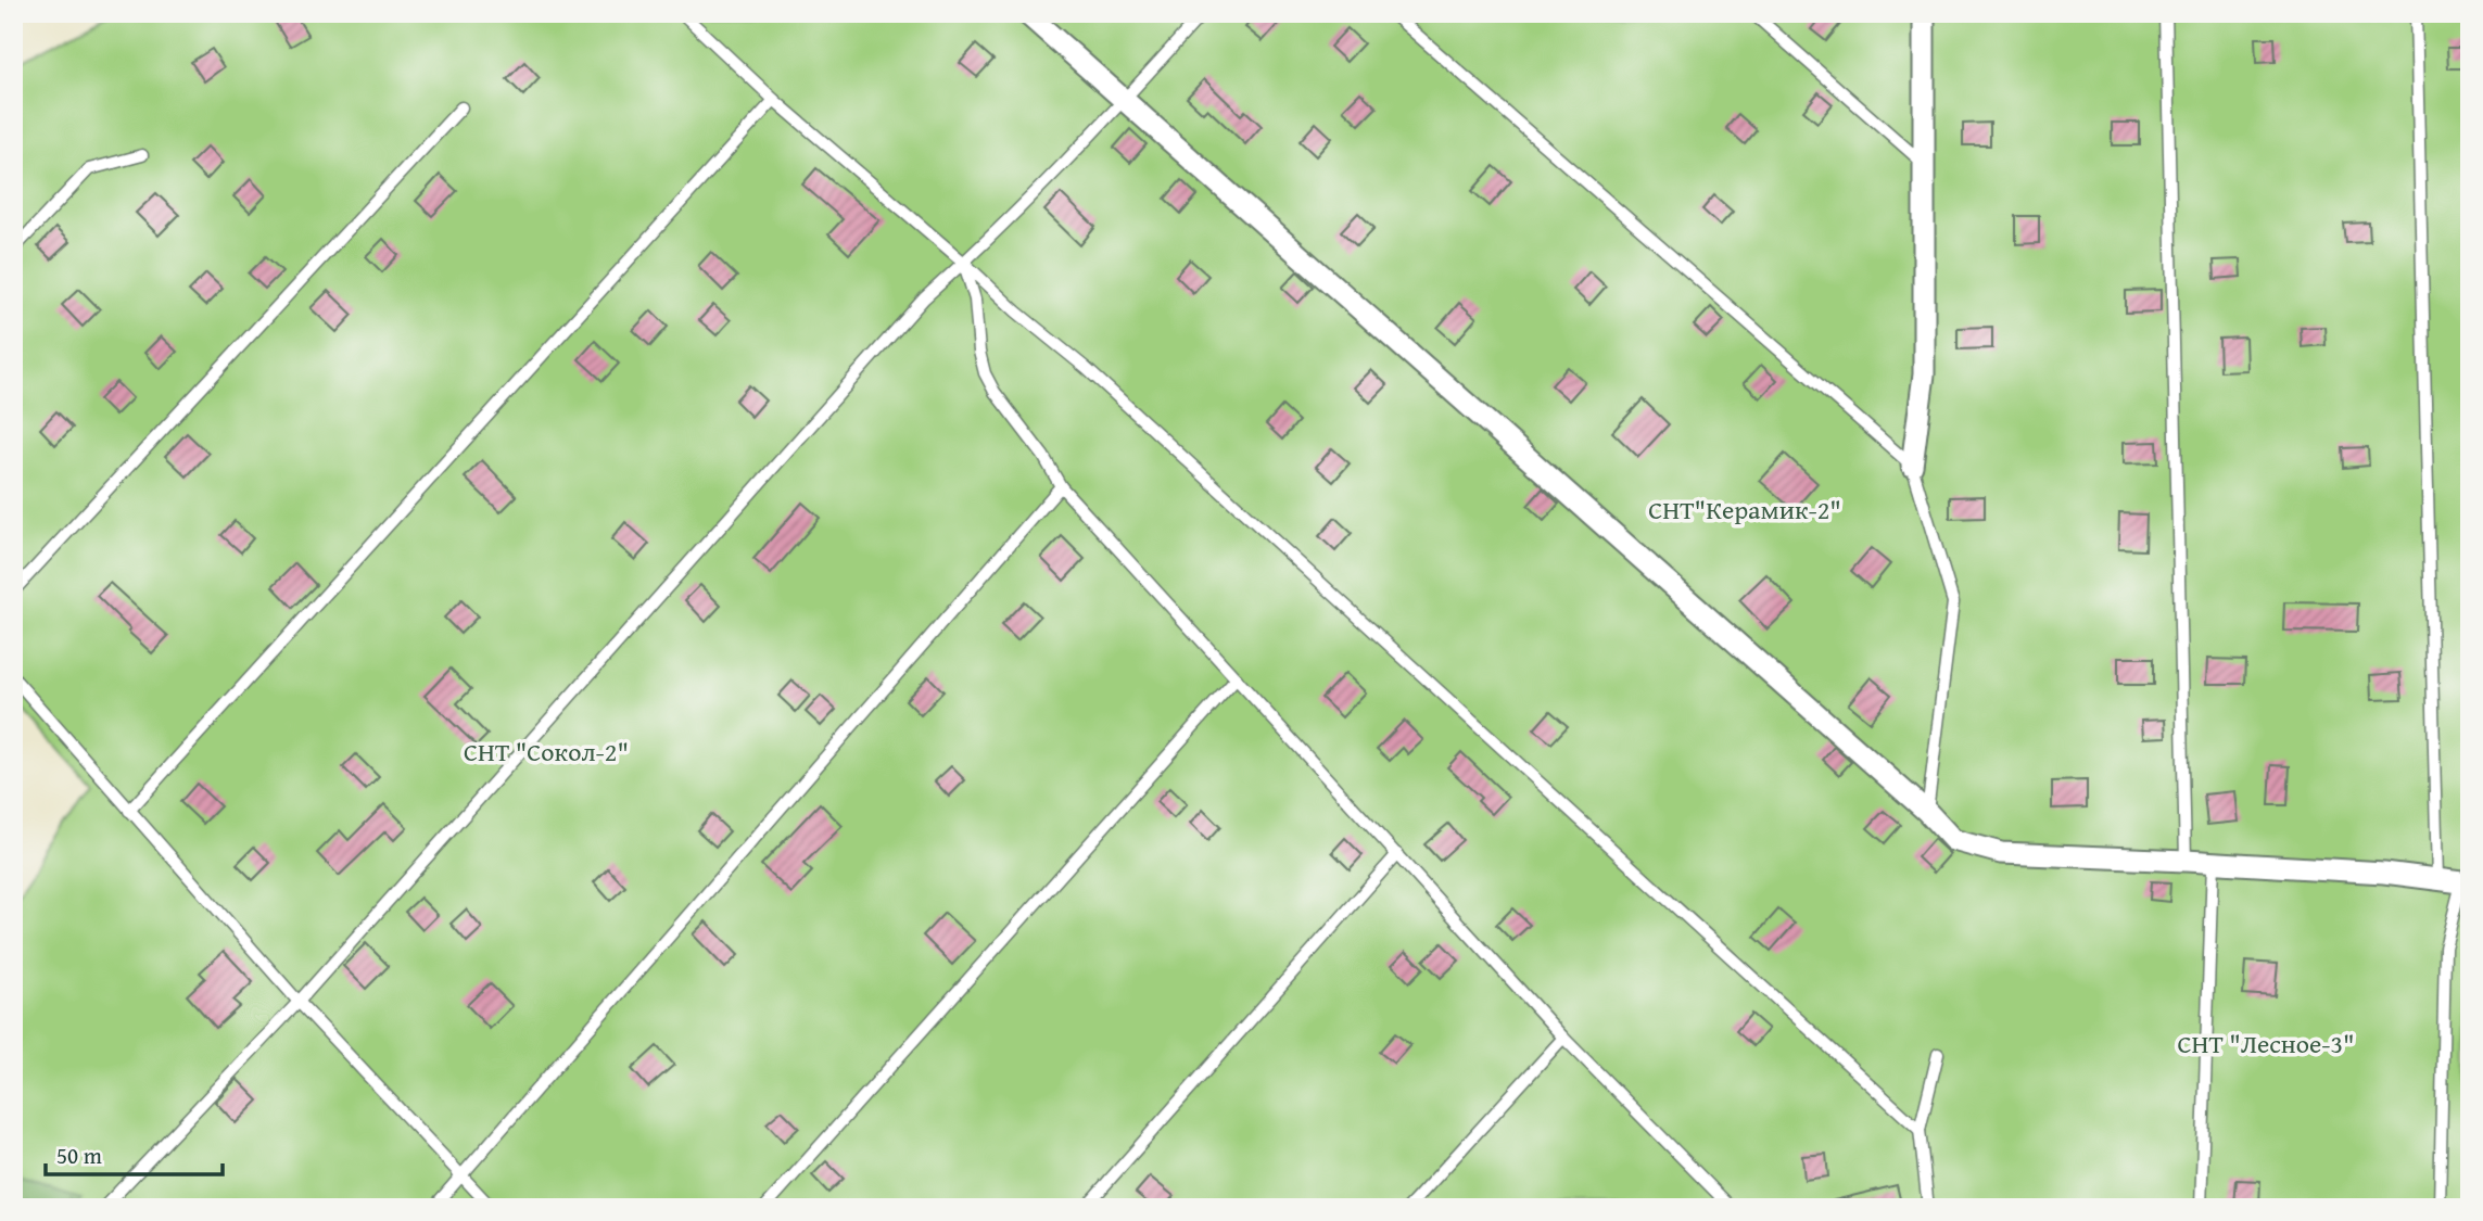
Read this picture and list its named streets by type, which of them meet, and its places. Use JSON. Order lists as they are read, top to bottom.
{
  "parks": ["СНТ\"Керамик-2\"", "СНТ \"Сокол-2\"", "СНТ \"Лесное-3\""],
  "scale_bar": "50 m"
}
